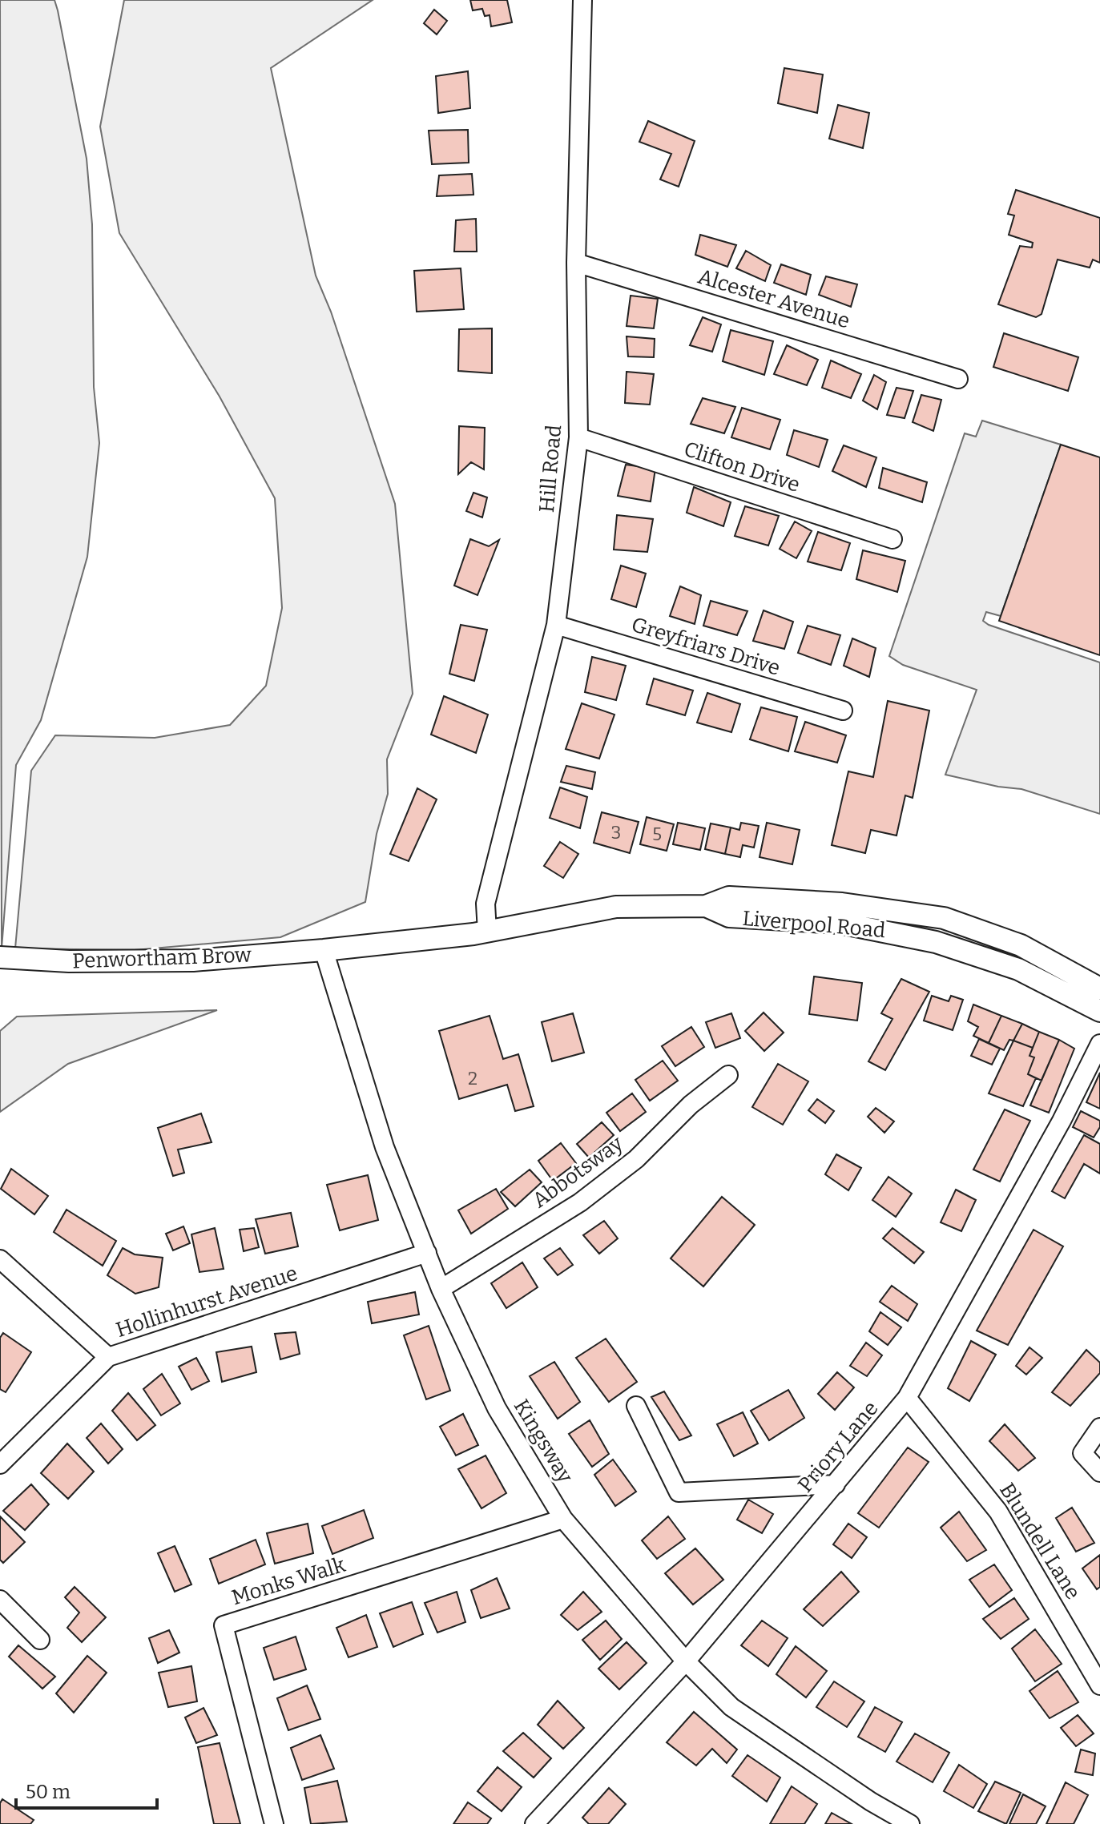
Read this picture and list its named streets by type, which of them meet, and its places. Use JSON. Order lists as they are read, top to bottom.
{
  "streets": {
    "street": [
      "Alcester Avenue",
      "Clifton Drive",
      "Hill Road",
      "Greyfriars Drive",
      "Liverpool Road",
      "Penwortham Brow",
      "Abbotsway",
      "Hollinhurst Avenue",
      "Kingsway",
      "Priory Lane",
      "Blundell Lane",
      "Monks Walk"
    ]
  },
  "crossings": [
    ["Alcester Avenue", "Hill Road"],
    ["Clifton Drive", "Hill Road"],
    ["Hill Road", "Greyfriars Drive"],
    ["Hill Road", "Liverpool Road"],
    ["Liverpool Road", "Penwortham Brow"],
    ["Liverpool Road", "Kingsway"],
    ["Penwortham Brow", "Kingsway"],
    ["Abbotsway", "Kingsway"],
    ["Hollinhurst Avenue", "Kingsway"],
    ["Kingsway", "Priory Lane"],
    ["Kingsway", "Monks Walk"],
    ["Priory Lane", "Blundell Lane"]
  ],
  "house_numbers": ["3", "5", "2"],
  "scale_bar": "50 m"
}
